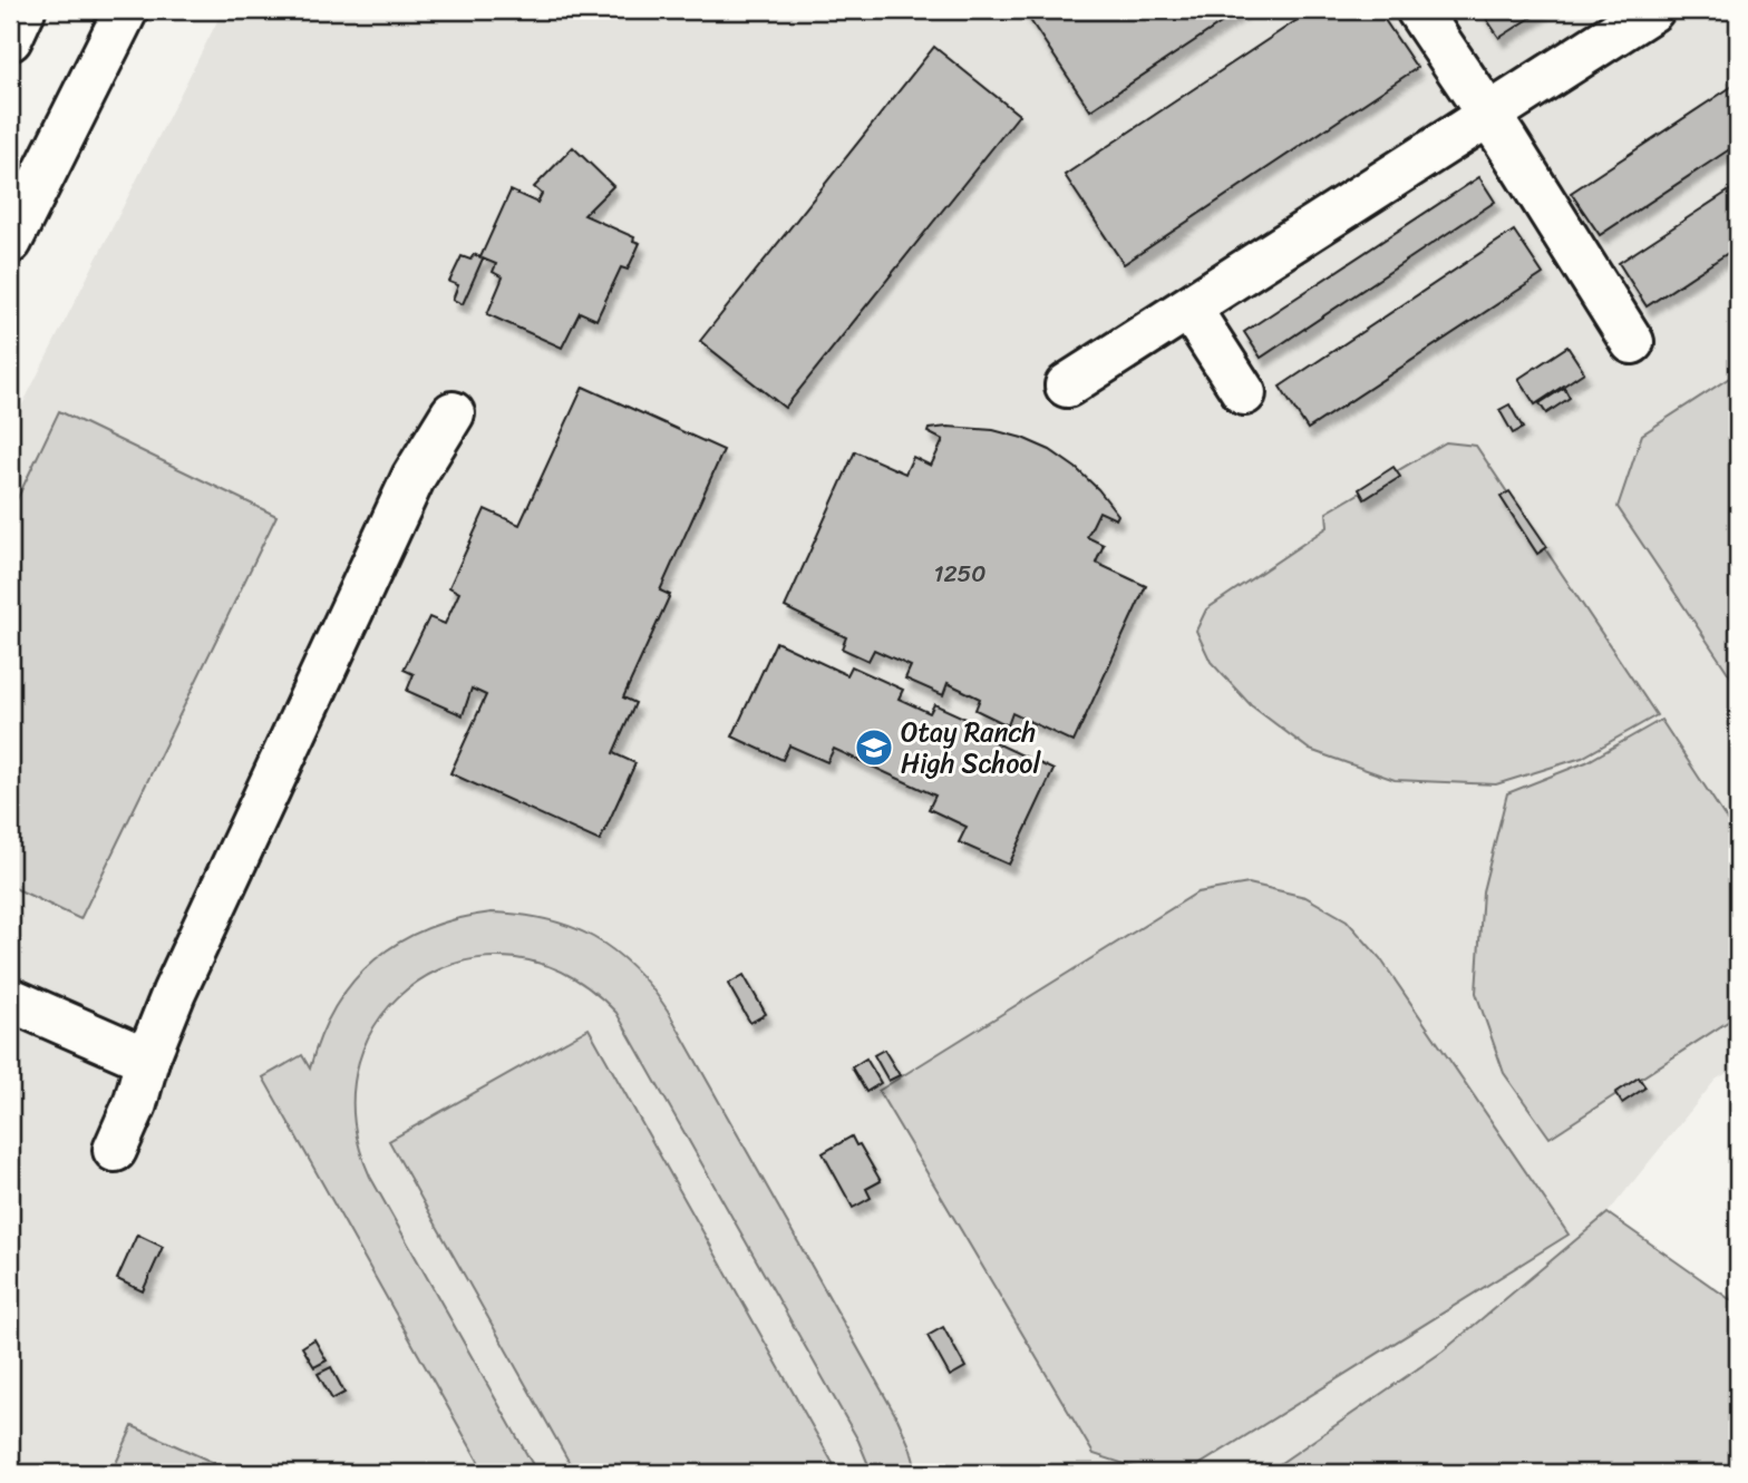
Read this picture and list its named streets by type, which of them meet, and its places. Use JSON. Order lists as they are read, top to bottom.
{
  "places": {
    "school or university": ["Otay Ranch High School"]
  },
  "house_numbers": ["1250"]
}
